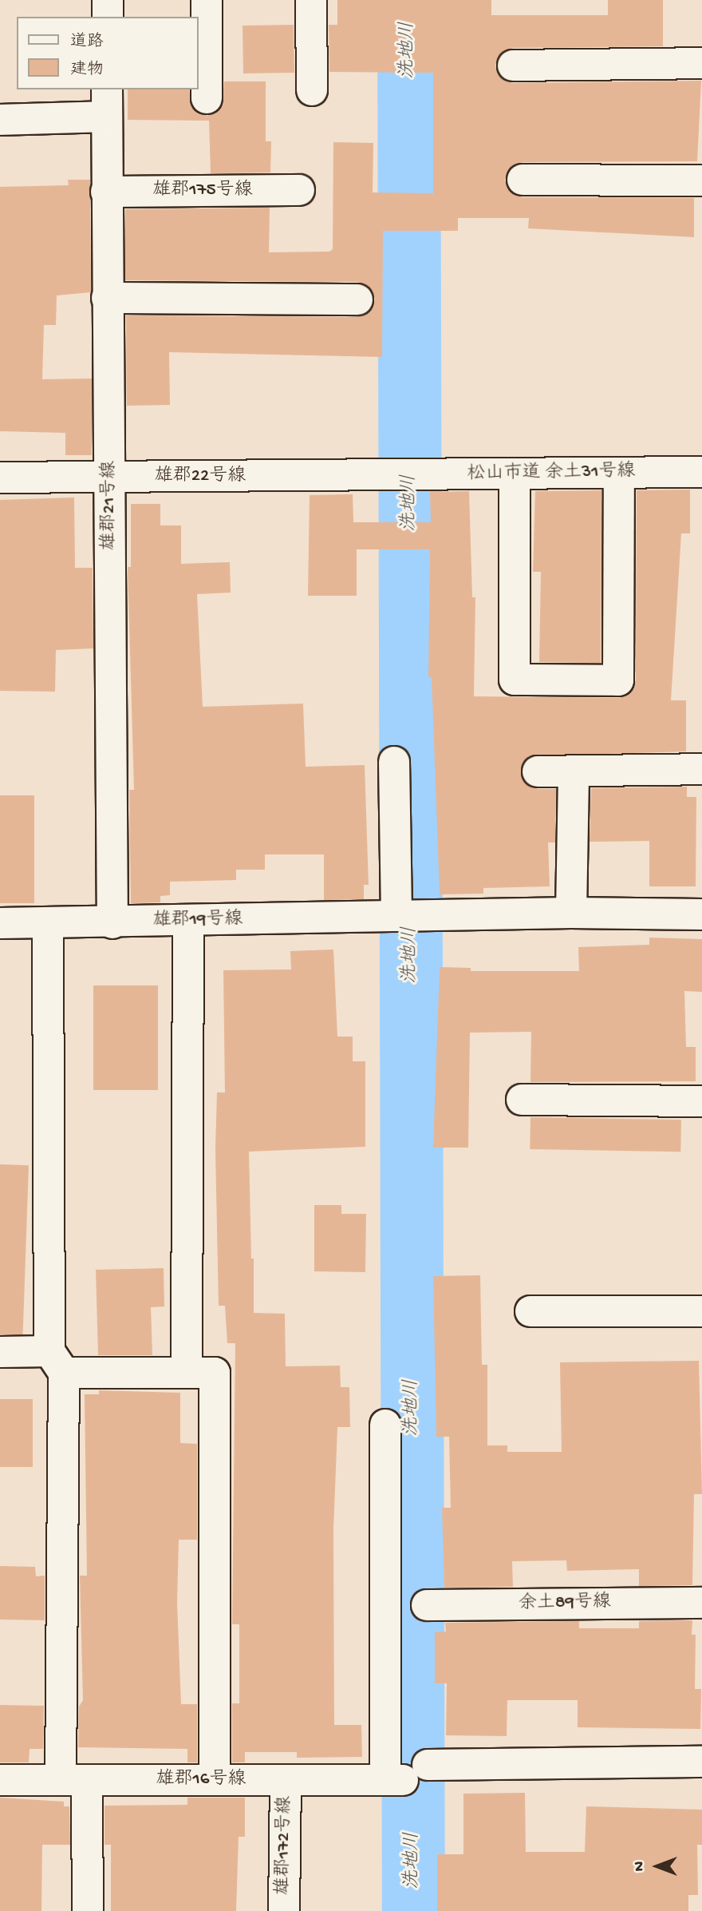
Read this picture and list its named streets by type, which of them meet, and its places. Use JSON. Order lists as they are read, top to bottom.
{
  "streets": {
    "street": [
      "雄郡175号線",
      "松山市道 余土31号線",
      "雄郡22号線",
      "雄郡21号線",
      "雄郡19号線",
      "余土89号線",
      "雄郡16号線",
      "雄郡172号線"
    ]
  },
  "crossings": [
    ["雄郡175号線", "雄郡21号線"],
    ["松山市道 余土31号線", "雄郡22号線"],
    ["雄郡22号線", "雄郡21号線"],
    ["雄郡21号線", "雄郡19号線"],
    ["雄郡16号線", "雄郡172号線"]
  ],
  "water": ["洗地川"],
  "legend": ["道路", "建物"],
  "north": "left"
}
